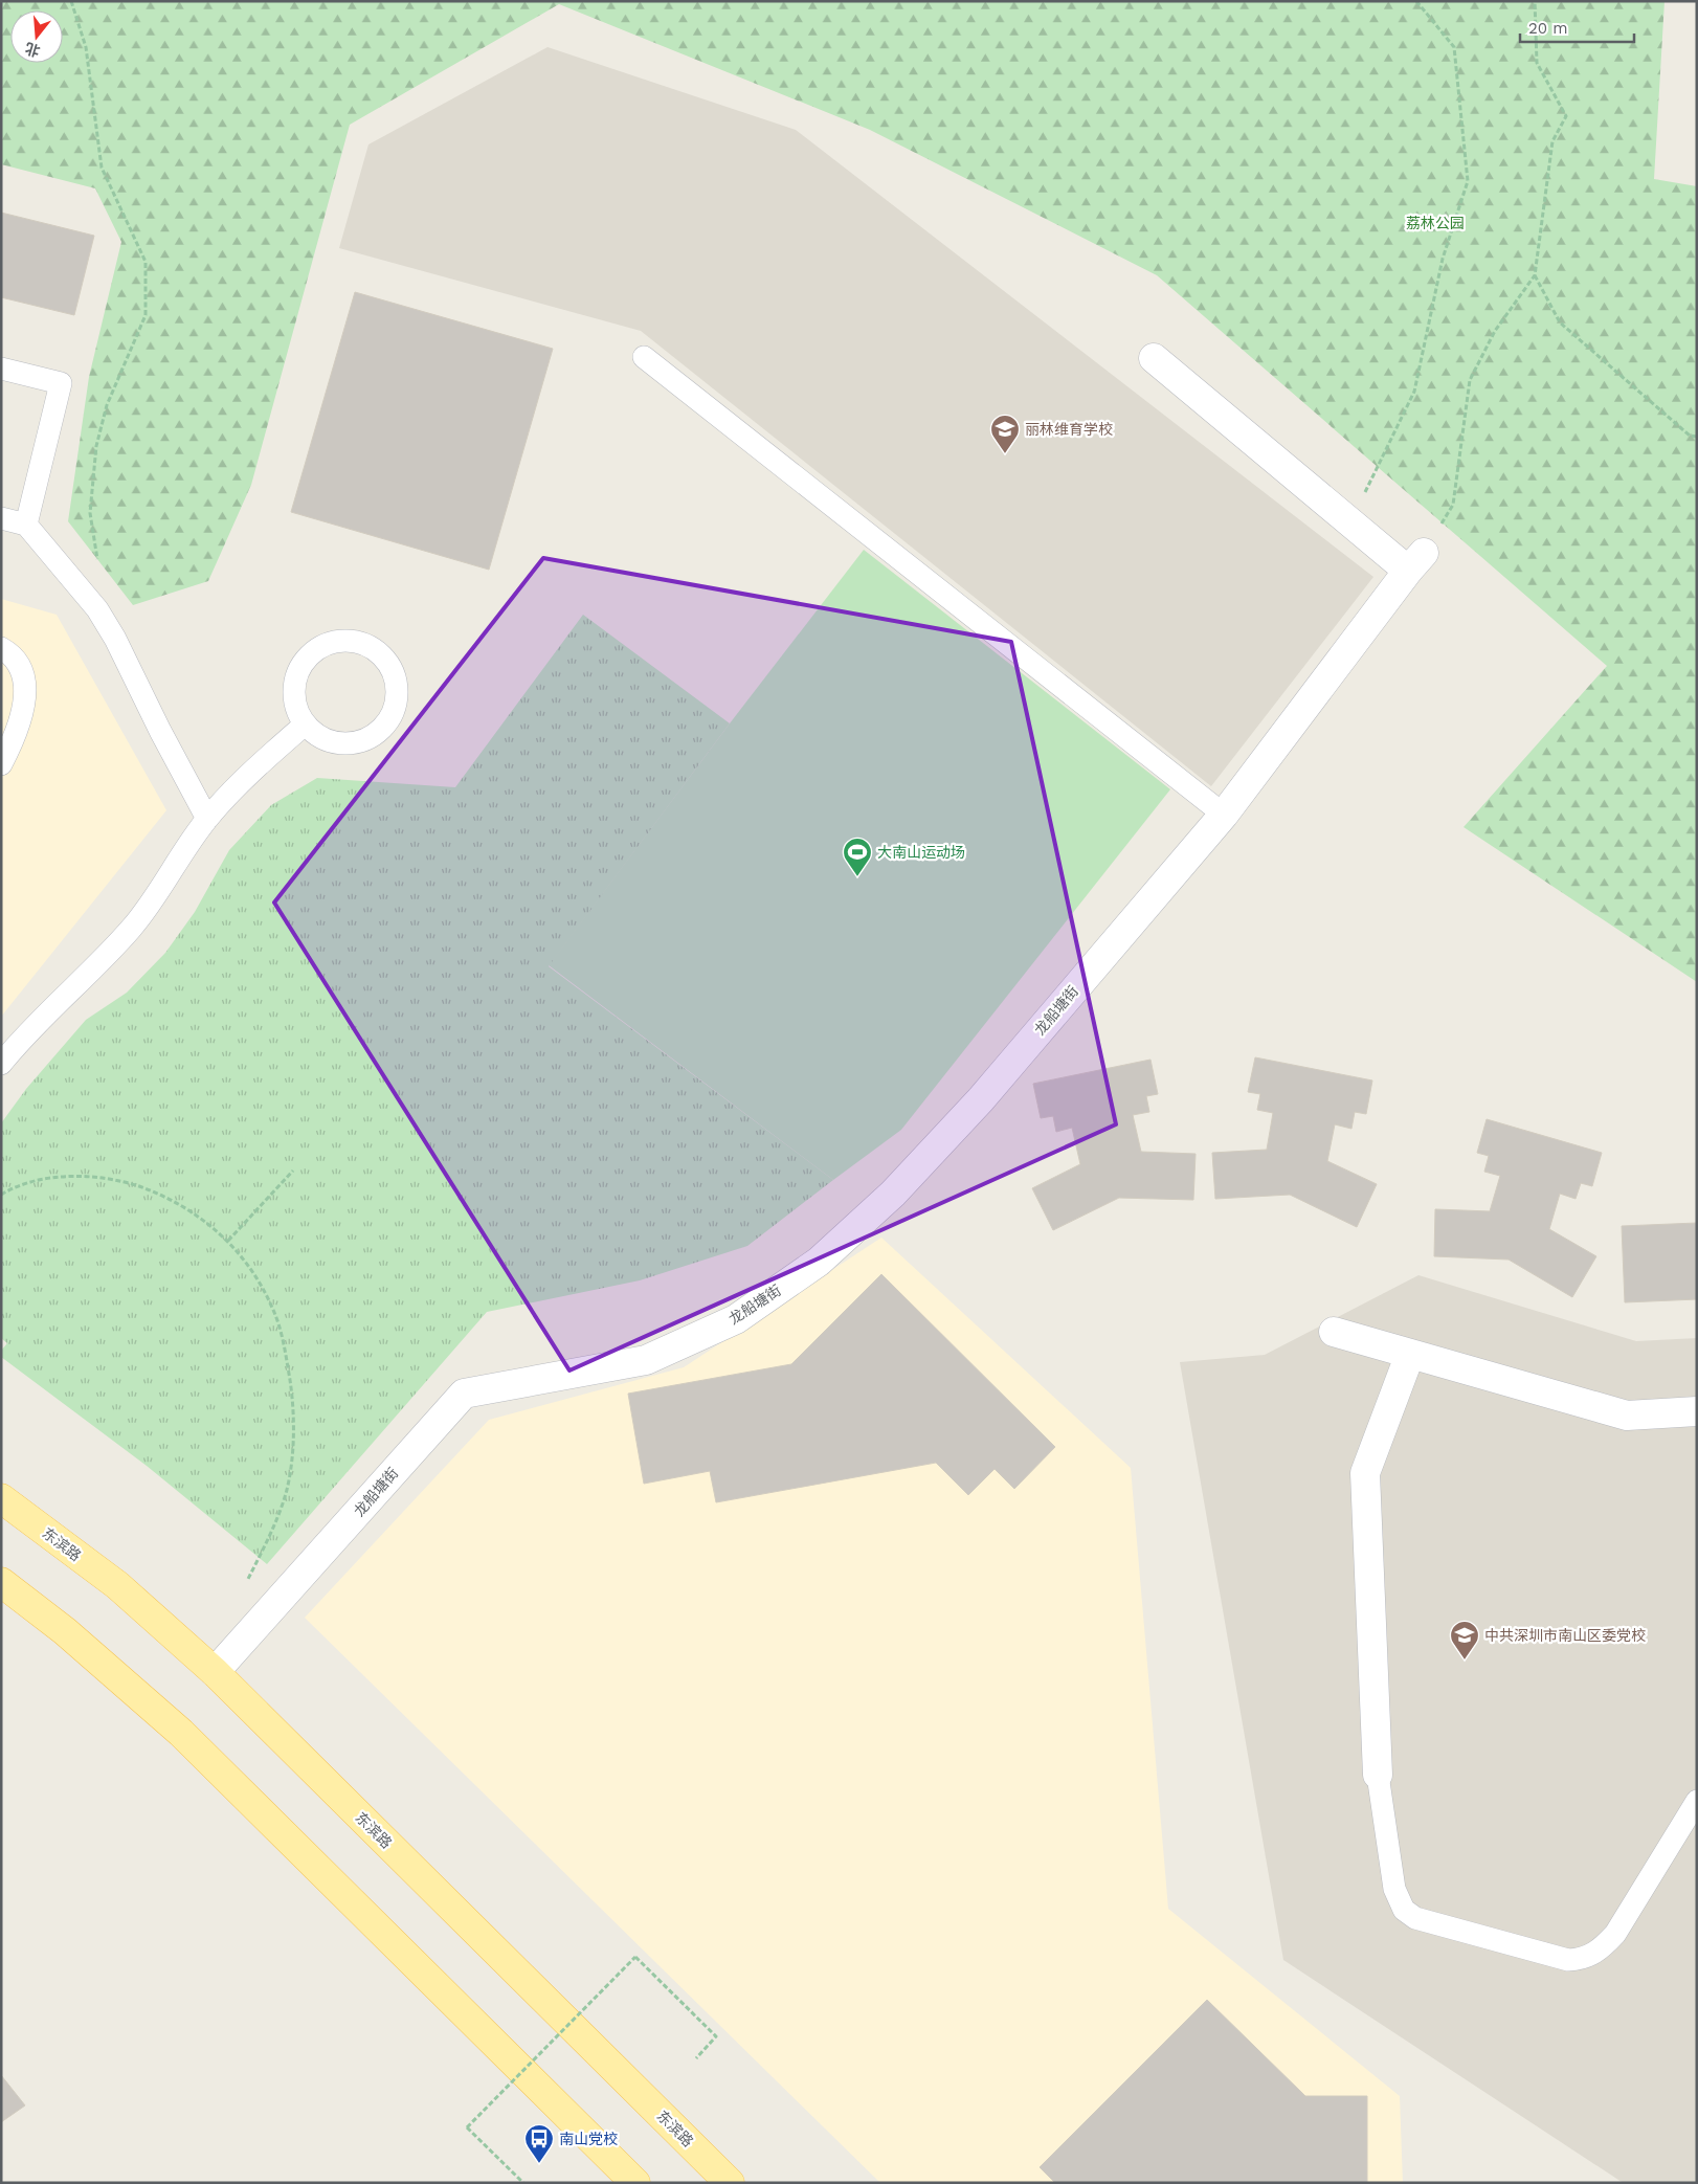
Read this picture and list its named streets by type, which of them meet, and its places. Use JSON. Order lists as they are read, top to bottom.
{
  "streets": {
    "main road": ["东滨路"],
    "street": ["龙船塘街"]
  },
  "crossings": [
    ["龙船塘街", "东滨路"]
  ],
  "parks": ["荔林公园"],
  "places": {
    "school or university": ["丽林维育学校", "中共深圳市南山区委党校"],
    "sports": ["大南山运动场"],
    "bus stop": ["南山党校"]
  },
  "scale_bar": "20 m",
  "north": "bottom"
}
